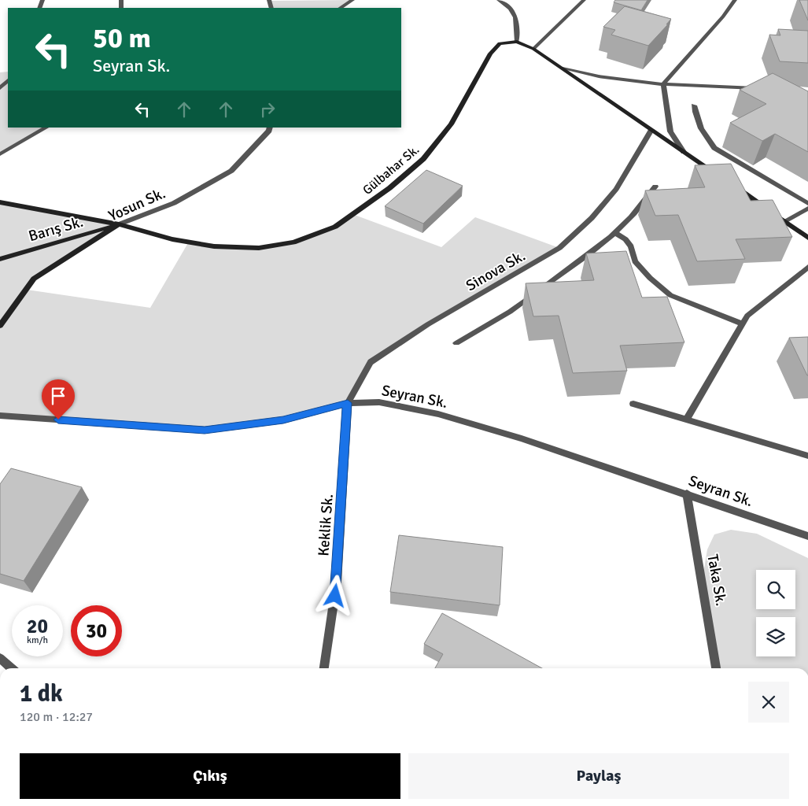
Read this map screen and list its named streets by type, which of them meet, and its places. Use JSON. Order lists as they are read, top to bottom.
{
  "streets": {
    "street": [
      "Gülbahar Sk.",
      "Yosun Sk.",
      "Barış Sk.",
      "Sinova Sk.",
      "Seyran Sk.",
      "Keklik Sk.",
      "Taka Sk."
    ]
  },
  "crossings": [
    ["Gülbahar Sk.", "Yosun Sk."],
    ["Gülbahar Sk.", "Barış Sk."],
    ["Yosun Sk.", "Barış Sk."],
    ["Sinova Sk.", "Seyran Sk."],
    ["Sinova Sk.", "Keklik Sk."],
    ["Seyran Sk.", "Keklik Sk."],
    ["Seyran Sk.", "Taka Sk."]
  ],
  "page": {
    "turn": ["50 m", "Seyran Sk."],
    "speed": "20 km/h",
    "limit": "30",
    "heading": ["1 dk", "120 m · 12:27"],
    "buttons": ["Çıkış", "Paylaş"]
  }
}
